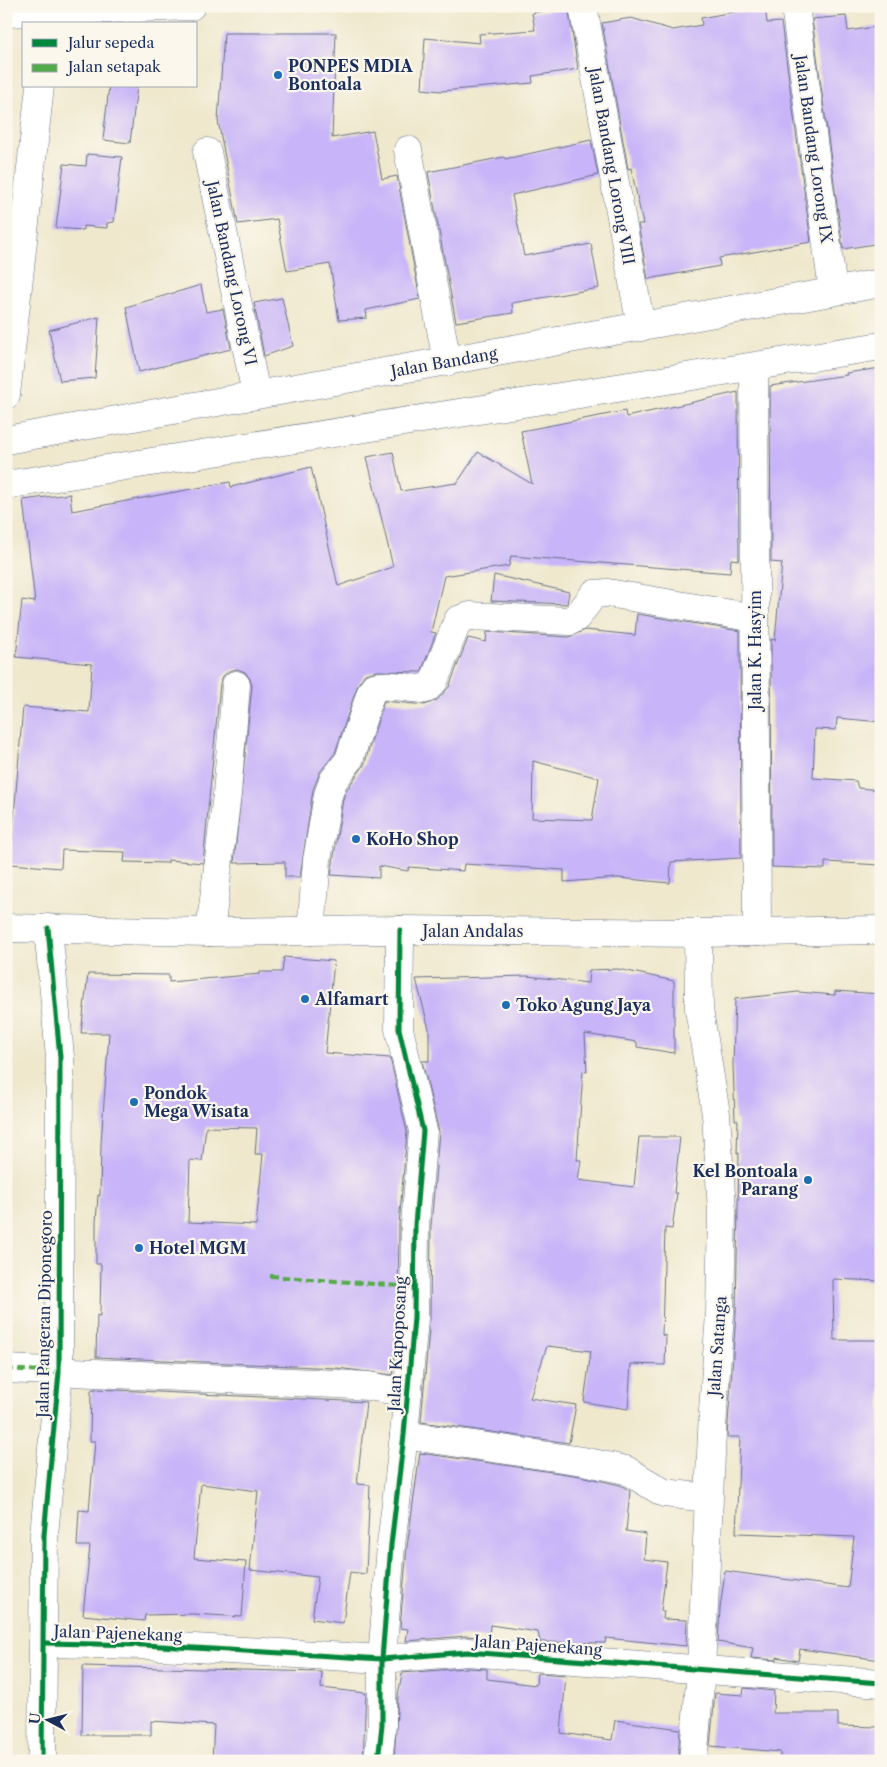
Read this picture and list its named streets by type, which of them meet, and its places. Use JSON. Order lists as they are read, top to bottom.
{
  "streets": {
    "street": [
      "Jalan Bandang Lorong IX",
      "Jalan Bandang Lorong VIII",
      "Jalan Bandang Lorong VI",
      "Jalan Bandang",
      "Jalan K. Hasyim",
      "Jalan Andalas",
      "Jalan Pangeran Diponegoro",
      "Jalan Kapoposang",
      "Jalan Satanga",
      "Jalan Pajenekang"
    ]
  },
  "crossings": [
    ["Jalan Bandang Lorong IX", "Jalan Bandang"],
    ["Jalan Bandang Lorong VIII", "Jalan Bandang"],
    ["Jalan Bandang Lorong VI", "Jalan Bandang"],
    ["Jalan K. Hasyim", "Jalan Andalas"],
    ["Jalan Andalas", "Jalan Pangeran Diponegoro"],
    ["Jalan Andalas", "Jalan Kapoposang"],
    ["Jalan Andalas", "Jalan Satanga"],
    ["Jalan Pangeran Diponegoro", "Jalan Pajenekang"],
    ["Jalan Kapoposang", "Jalan Pajenekang"],
    ["Jalan Satanga", "Jalan Pajenekang"]
  ],
  "places": [
    "PONPES MDIA Bontoala",
    "KoHo Shop",
    "Alfamart",
    "Toko Agung Jaya",
    "Pondok Mega Wisata",
    "Kel Bontoala Parang",
    "Hotel MGM"
  ],
  "legend": ["Jalur sepeda", "Jalan setapak"],
  "north": "left"
}
